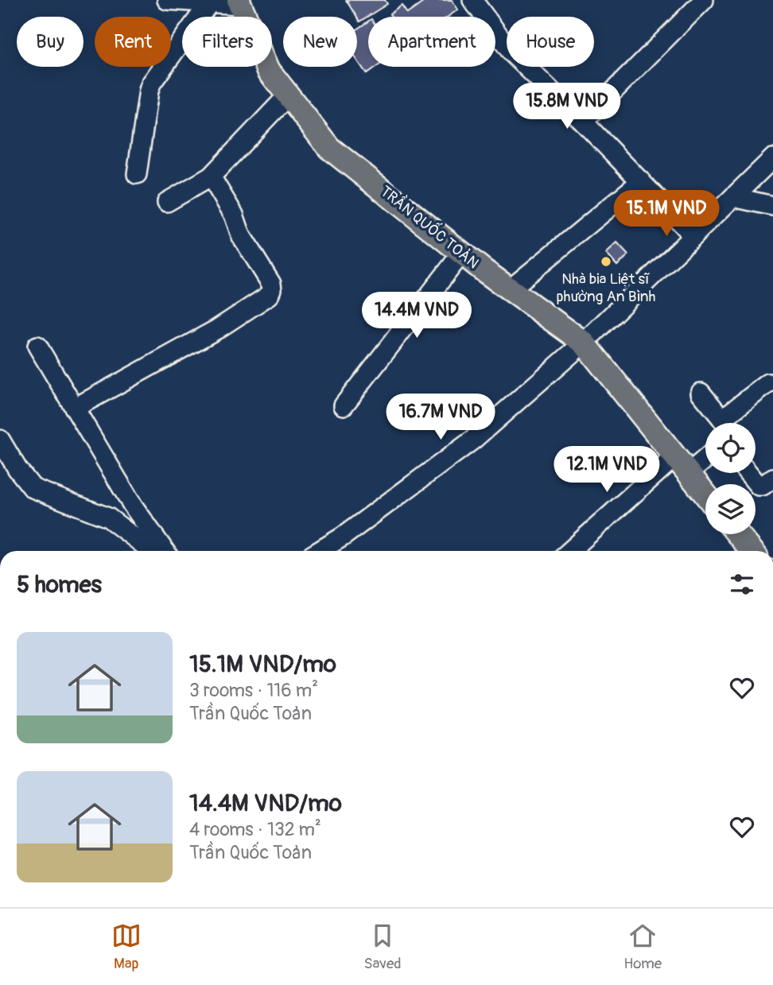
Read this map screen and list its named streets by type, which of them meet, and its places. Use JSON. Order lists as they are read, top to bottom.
{
  "streets": {
    "main road": ["TRẦN QUỐC TOẢN"]
  },
  "places": ["Nhà bia Liệt sĩ phường An Bình"],
  "page": {
    "chip": [
      "Buy",
      "Rent",
      "Filters",
      "New",
      "Apartment",
      "House"
    ],
    "price": [
      "15.8M VND",
      "15.1M VND",
      "14.4M VND",
      "16.7M VND",
      "12.1M VND"
    ],
    "heading": "5 homes",
    "list": [
      {
        "name": "15.1M VND/mo",
        "note": "3 rooms · 116 m² · Trần Quốc Toản"
      },
      {
        "name": "14.4M VND/mo",
        "note": "4 rooms · 132 m² · Trần Quốc Toản"
      }
    ],
    "tabs": ["Map", "Saved", "Home"]
  }
}
